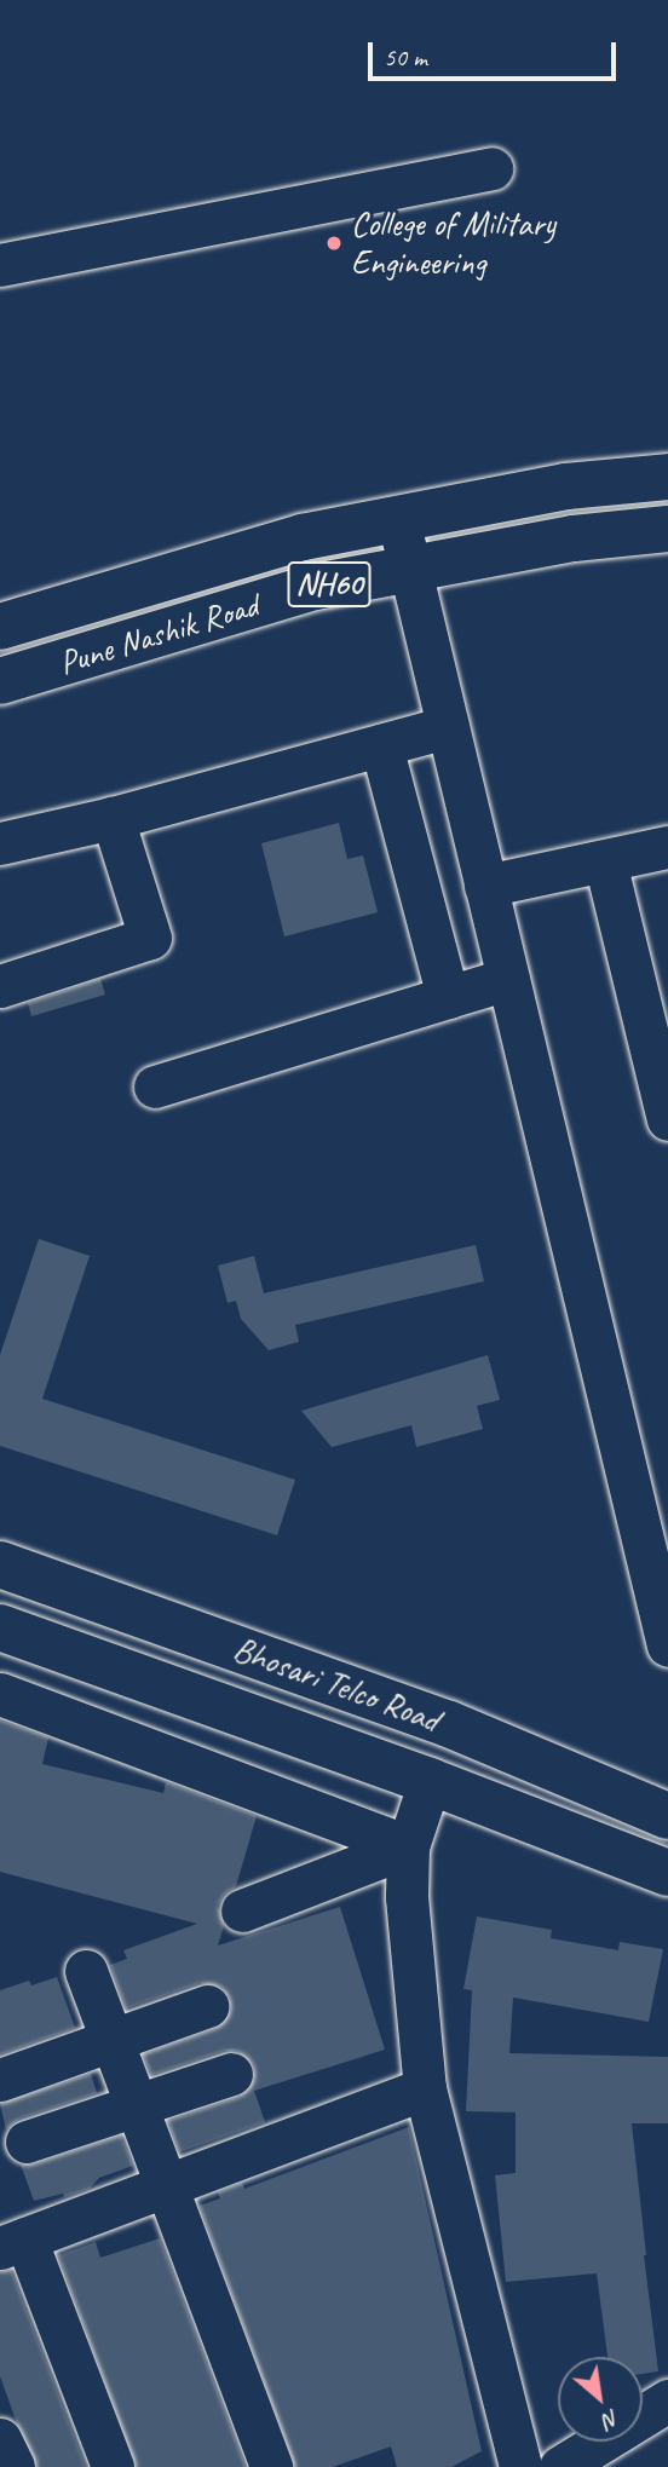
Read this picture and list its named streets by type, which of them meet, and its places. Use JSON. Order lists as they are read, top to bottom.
{
  "streets": {
    "main road": ["NH60", "Pune Nashik Road", "Bhosari Telco Road"]
  },
  "places": ["College of Military Engineering"],
  "scale_bar": "50 m",
  "north": "bottom right"
}
